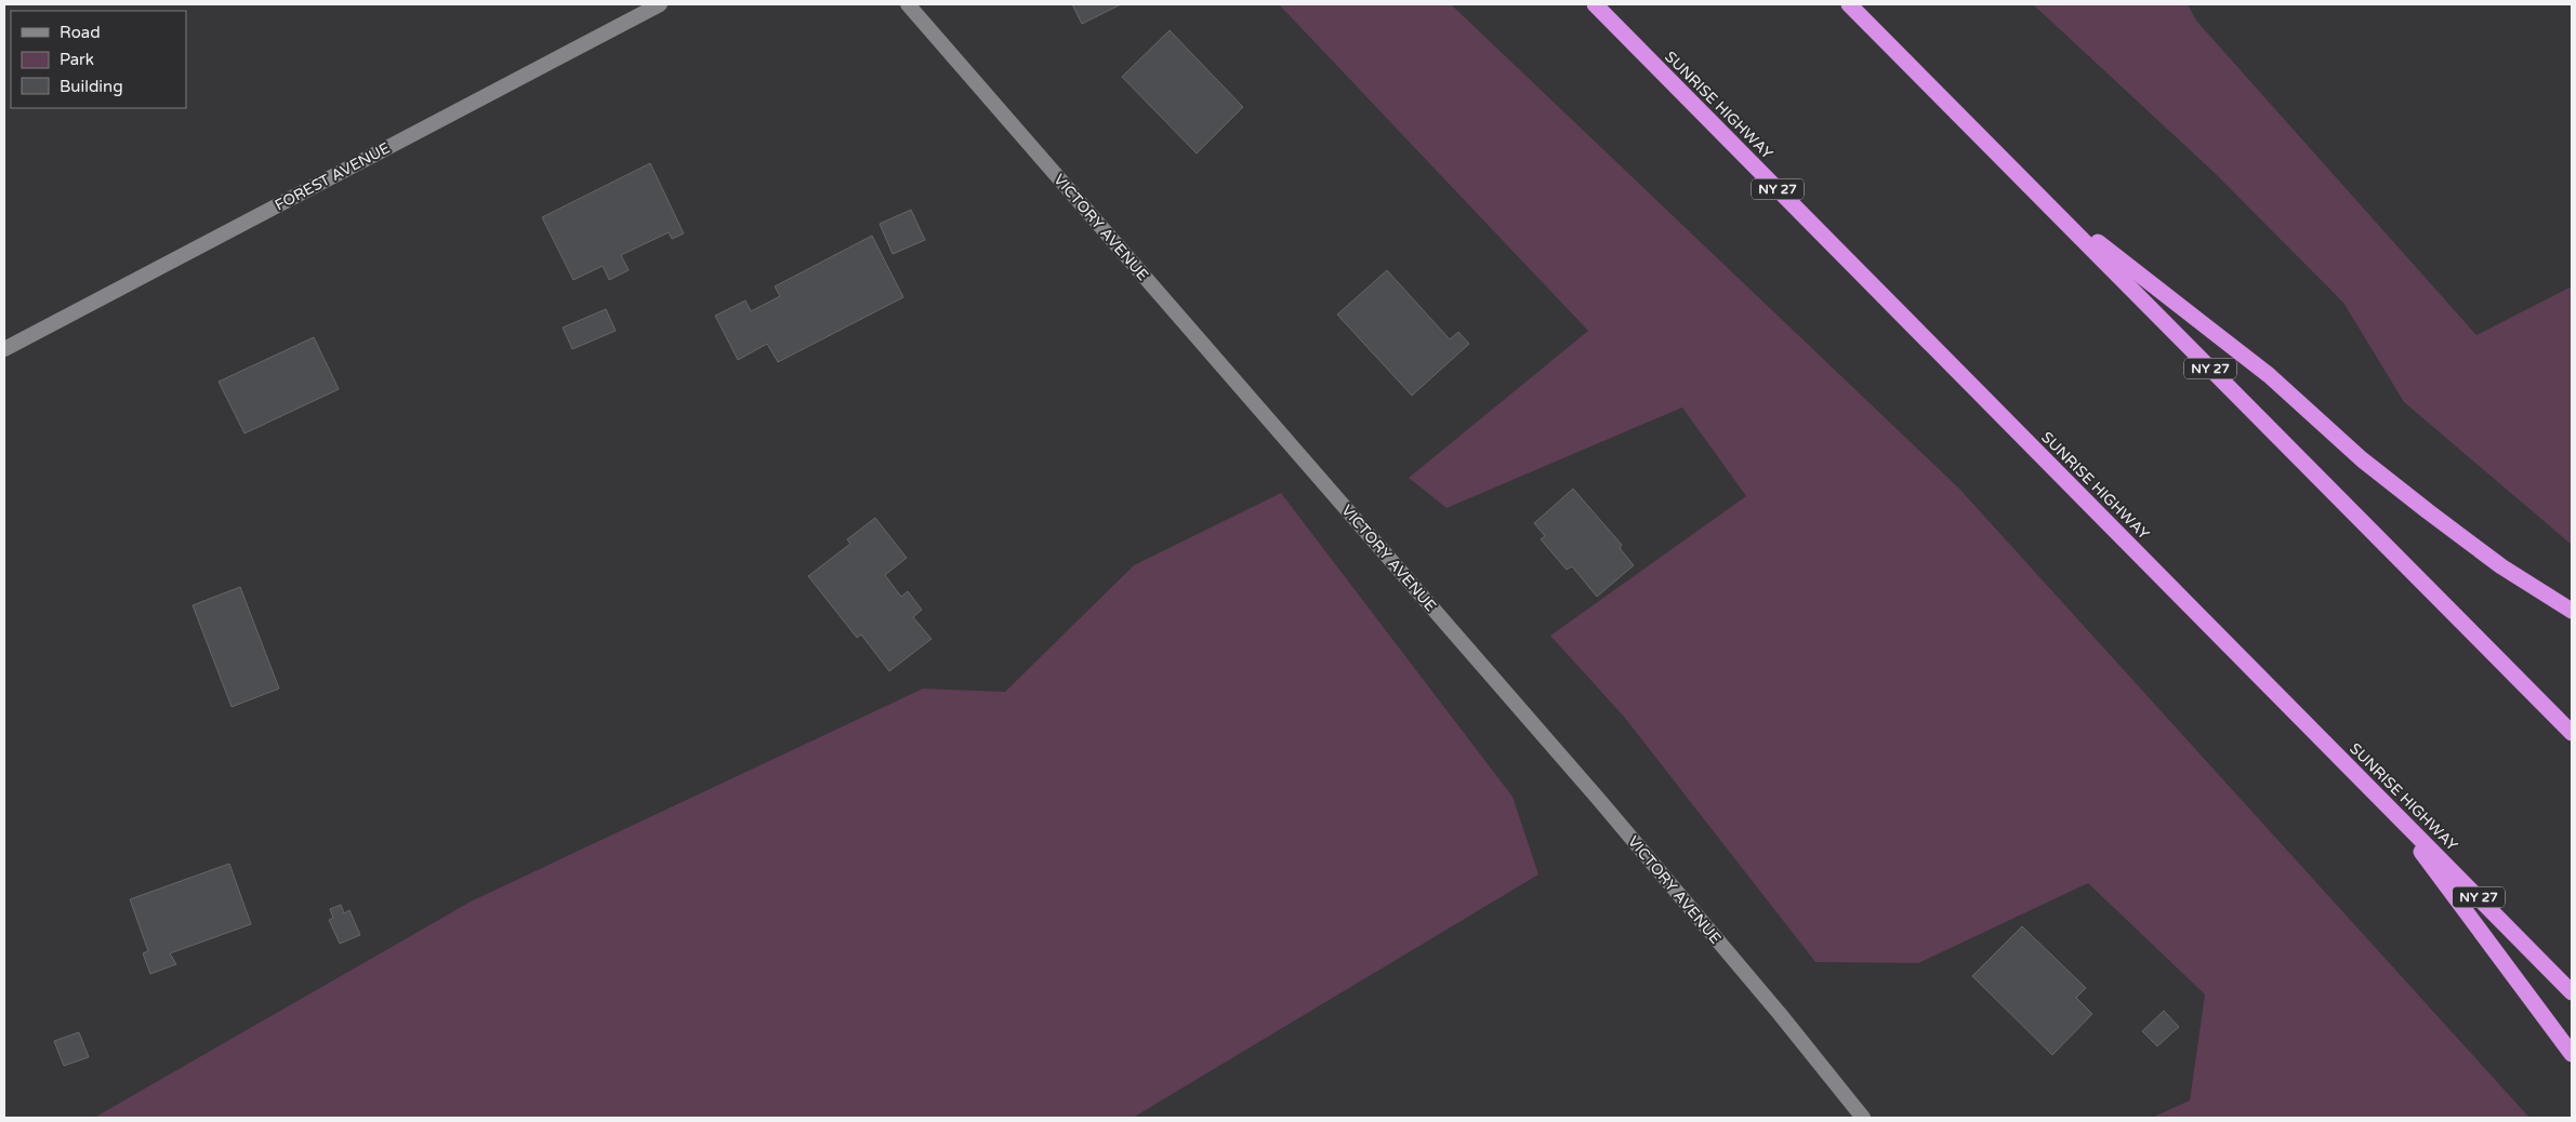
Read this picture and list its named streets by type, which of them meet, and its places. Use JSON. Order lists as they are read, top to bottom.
{
  "streets": {
    "highway": ["SUNRISE HIGHWAY", "NY 27"],
    "street": ["FOREST AVENUE", "VICTORY AVENUE"]
  },
  "legend": ["Road", "Park", "Building"]
}
